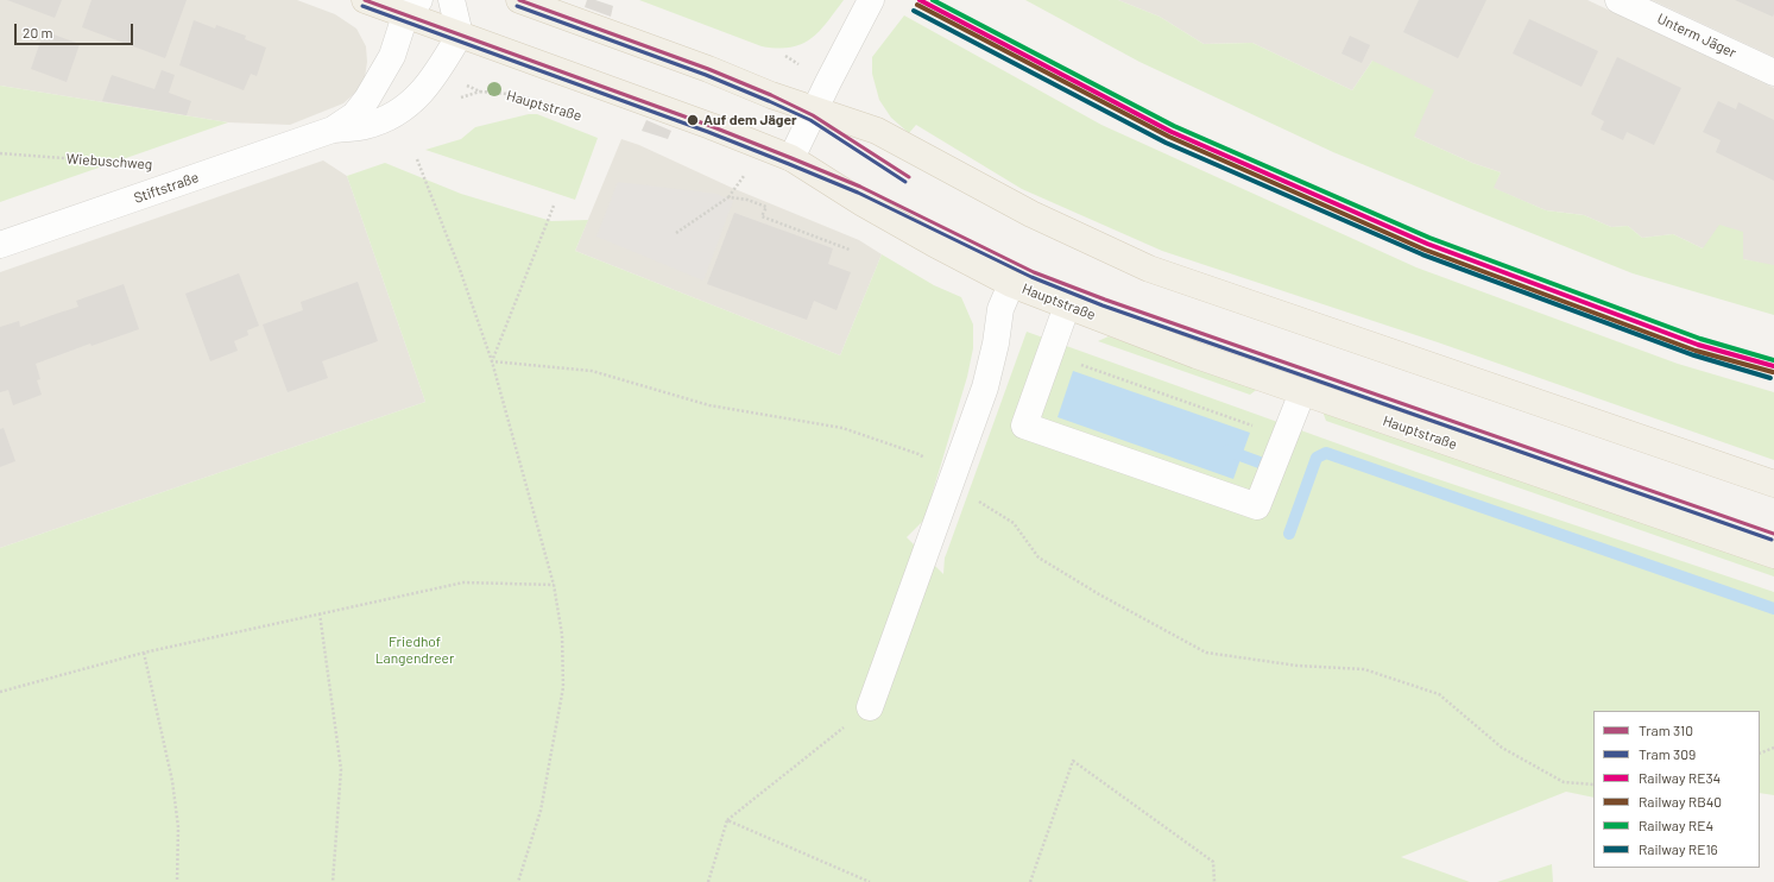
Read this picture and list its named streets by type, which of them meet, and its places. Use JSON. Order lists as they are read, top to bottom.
{
  "streets": {
    "main road": ["Hauptstraße"],
    "street": ["Unterm Jäger", "Stiftstraße"],
    "path": ["Wiebuschweg"]
  },
  "crossings": [
    ["Hauptstraße", "Stiftstraße"]
  ],
  "parks": ["Friedhof Langendreer"],
  "places": ["Auf dem Jäger"],
  "lines": [
    "tram line 310",
    "rail line RE34",
    "rail line RE4",
    "rail line RB40",
    "tram line 309",
    "rail line RE16"
  ],
  "legend": [
    "Tram 310",
    "Tram 309",
    "Railway RE34",
    "Railway RB40",
    "Railway RE4",
    "Railway RE16"
  ],
  "scale_bar": "20 m"
}
